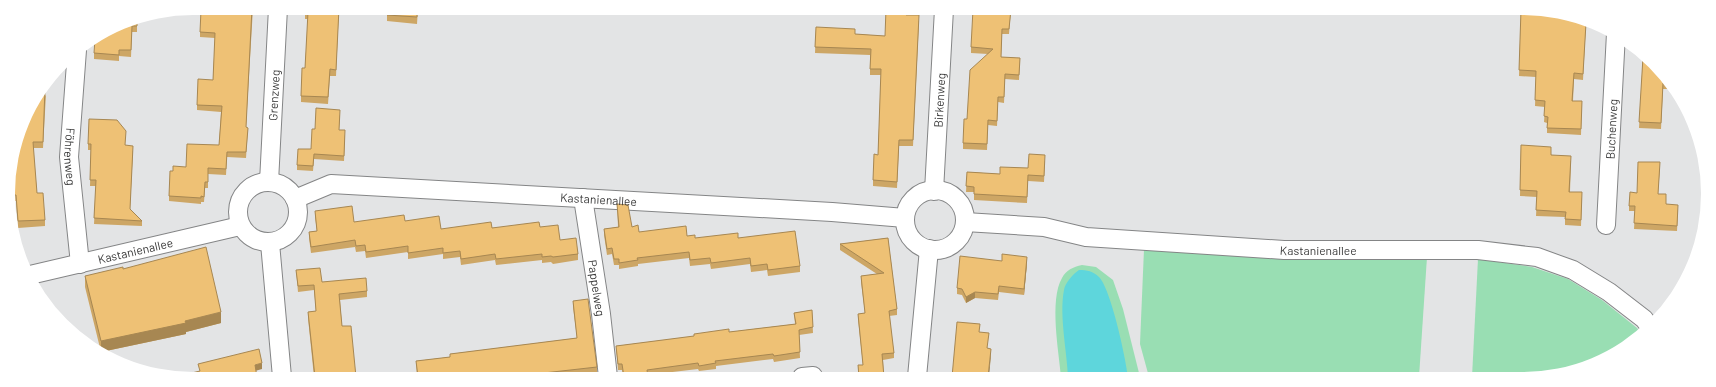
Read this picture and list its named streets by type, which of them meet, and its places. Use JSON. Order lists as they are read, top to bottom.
{
  "streets": {
    "street": [
      "Grenzweg",
      "Birkenweg",
      "Buchenweg",
      "Föhrenweg",
      "Kastanienallee",
      "Pappelweg"
    ]
  },
  "crossings": [
    ["Grenzweg", "Kastanienallee"],
    ["Birkenweg", "Kastanienallee"],
    ["Föhrenweg", "Kastanienallee"],
    ["Kastanienallee", "Pappelweg"]
  ]
}
